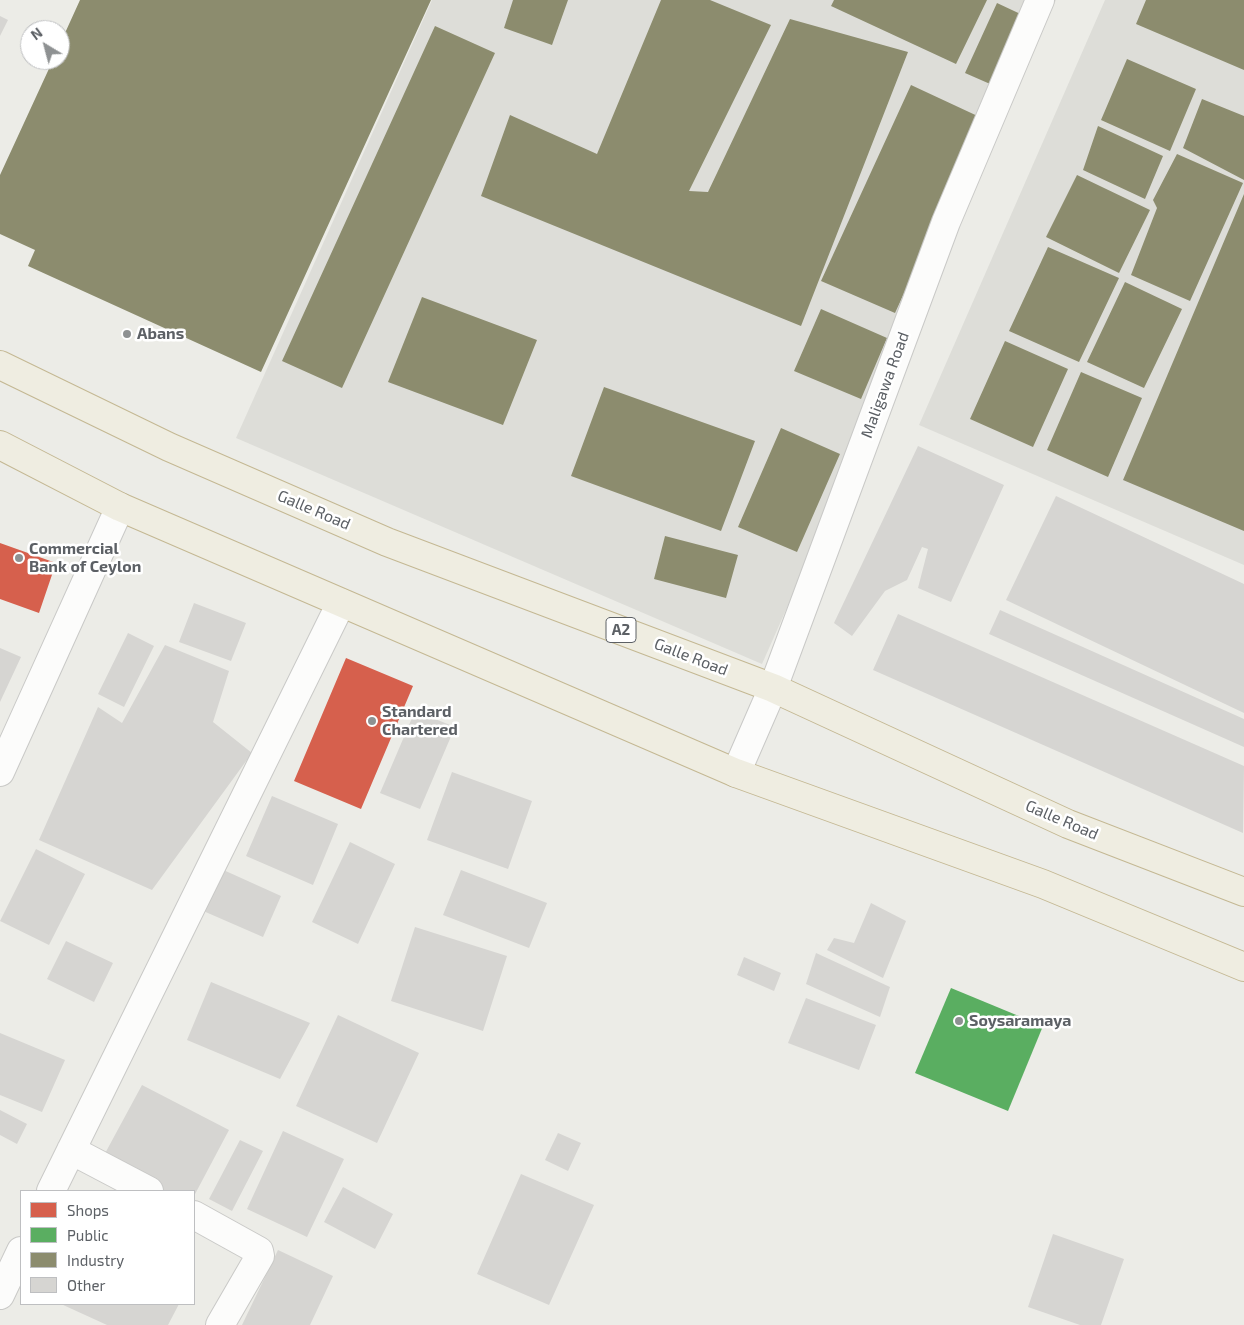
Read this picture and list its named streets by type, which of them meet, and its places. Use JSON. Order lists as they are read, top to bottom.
{
  "streets": {
    "highway": ["Galle Road", "A2"],
    "street": ["Maligawa Road"]
  },
  "crossings": [
    ["Maligawa Road", "Galle Road"]
  ],
  "places": [
    "Abans",
    "Commercial Bank of Ceylon",
    "Standard Chartered",
    "Soysaramaya"
  ],
  "legend": [
    "Shops",
    "Public",
    "Industry",
    "Other"
  ],
  "north": "top left"
}
